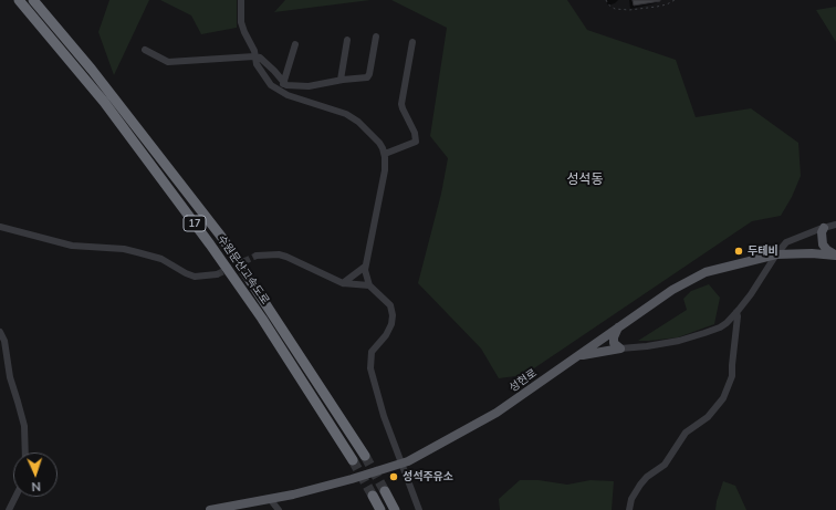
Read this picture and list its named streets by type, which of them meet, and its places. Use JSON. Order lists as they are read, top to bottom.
{
  "streets": {
    "highway": ["17", "수원문산고속도로"],
    "main road": ["성현로"]
  },
  "districts": ["성석동"],
  "places": ["두테비", "성석주유소"],
  "north": "bottom"
}
